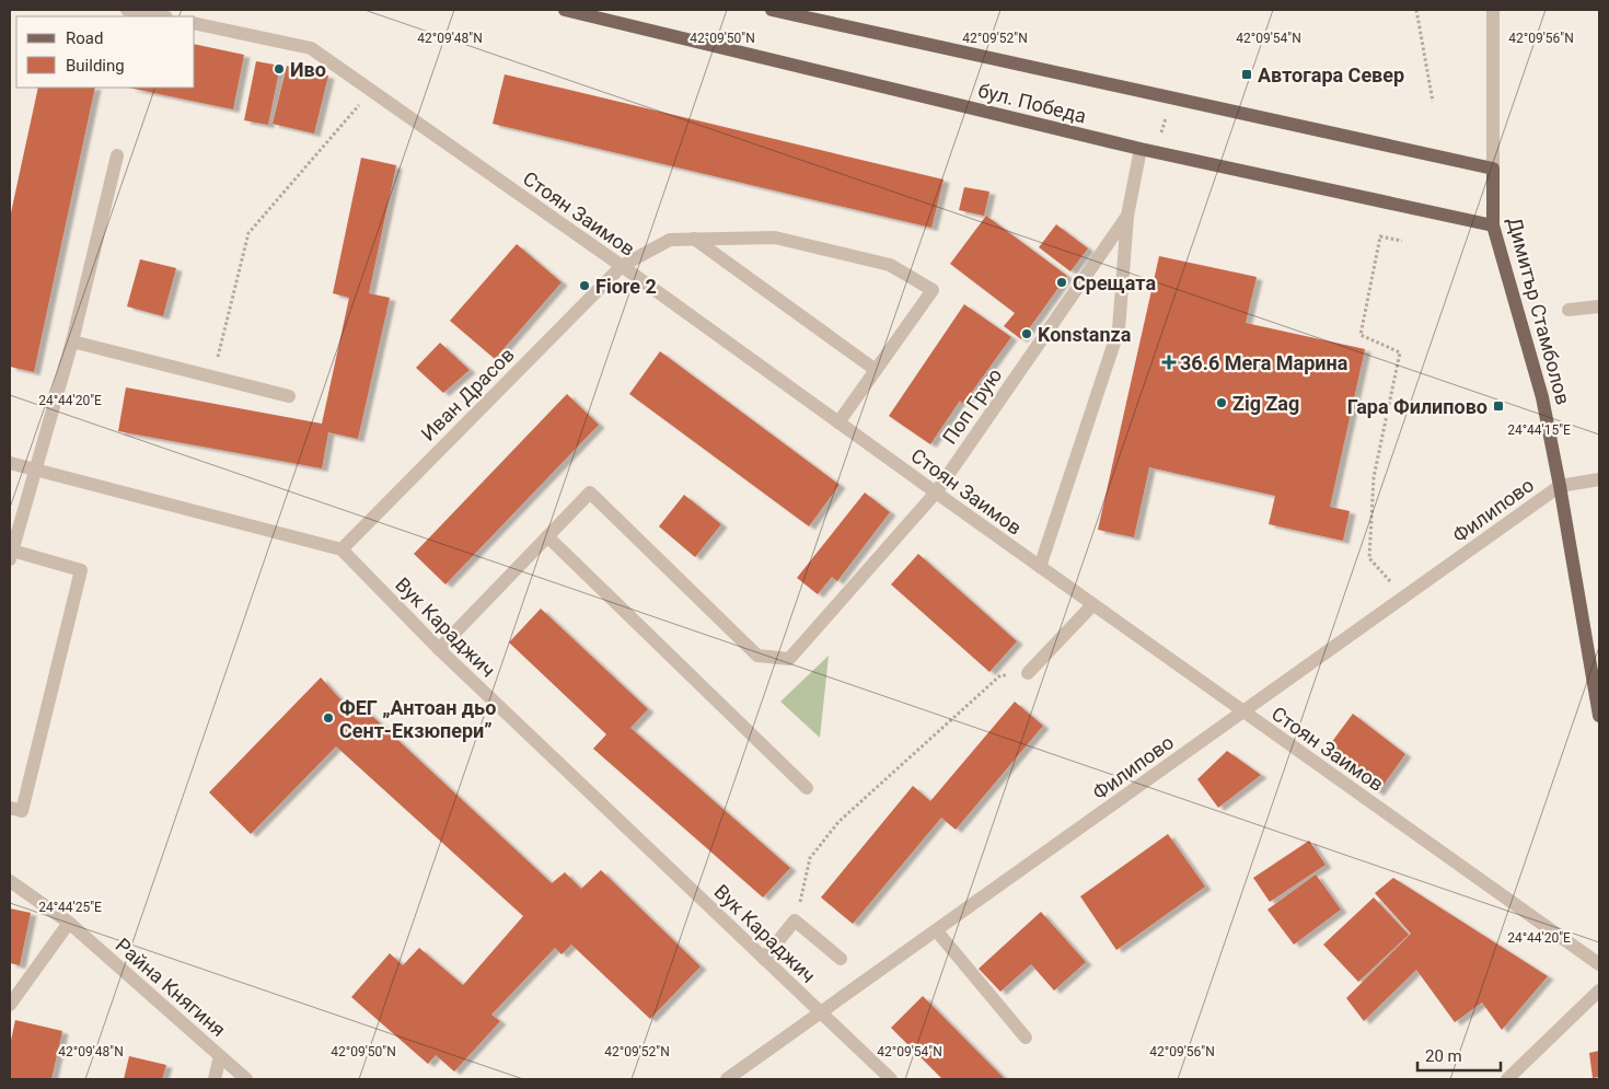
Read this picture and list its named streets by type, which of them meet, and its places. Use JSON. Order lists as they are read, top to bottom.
{
  "streets": {
    "main road": ["бул. Победа", "Димитър Стамболов"],
    "street": [
      "Стоян Заимов",
      "Иван Драсов",
      "Поп Грую",
      "Филипово",
      "Вук Караджич",
      "Райна Княгиня"
    ]
  },
  "crossings": [
    ["бул. Победа", "Димитър Стамболов"],
    ["Стоян Заимов", "Иван Драсов"],
    ["Стоян Заимов", "Поп Грую"],
    ["Стоян Заимов", "Филипово"],
    ["Димитър Стамболов", "Филипово"],
    ["Иван Драсов", "Вук Караджич"],
    ["Филипово", "Вук Караджич"]
  ],
  "places": {
    "other": [
      "Иво",
      "Срещата",
      "Fiore 2",
      "Konstanza",
      "Zig Zag",
      "ФЕГ „Антоан дьо Сент-Екзюпери”"
    ],
    "transit": ["Автогара Север", "Гара Филипово"],
    "health": ["36.6 Мега Марина"]
  },
  "legend": ["Road", "Building"],
  "scale_bar": "20 m",
  "coordinates": [
    "42°09'48\"N",
    "42°09'50\"N",
    "42°09'52\"N",
    "42°09'54\"N",
    "42°09'56\"N",
    "24°44'20\"E",
    "24°44'15\"E",
    "24°44'25\"E"
  ]
}
